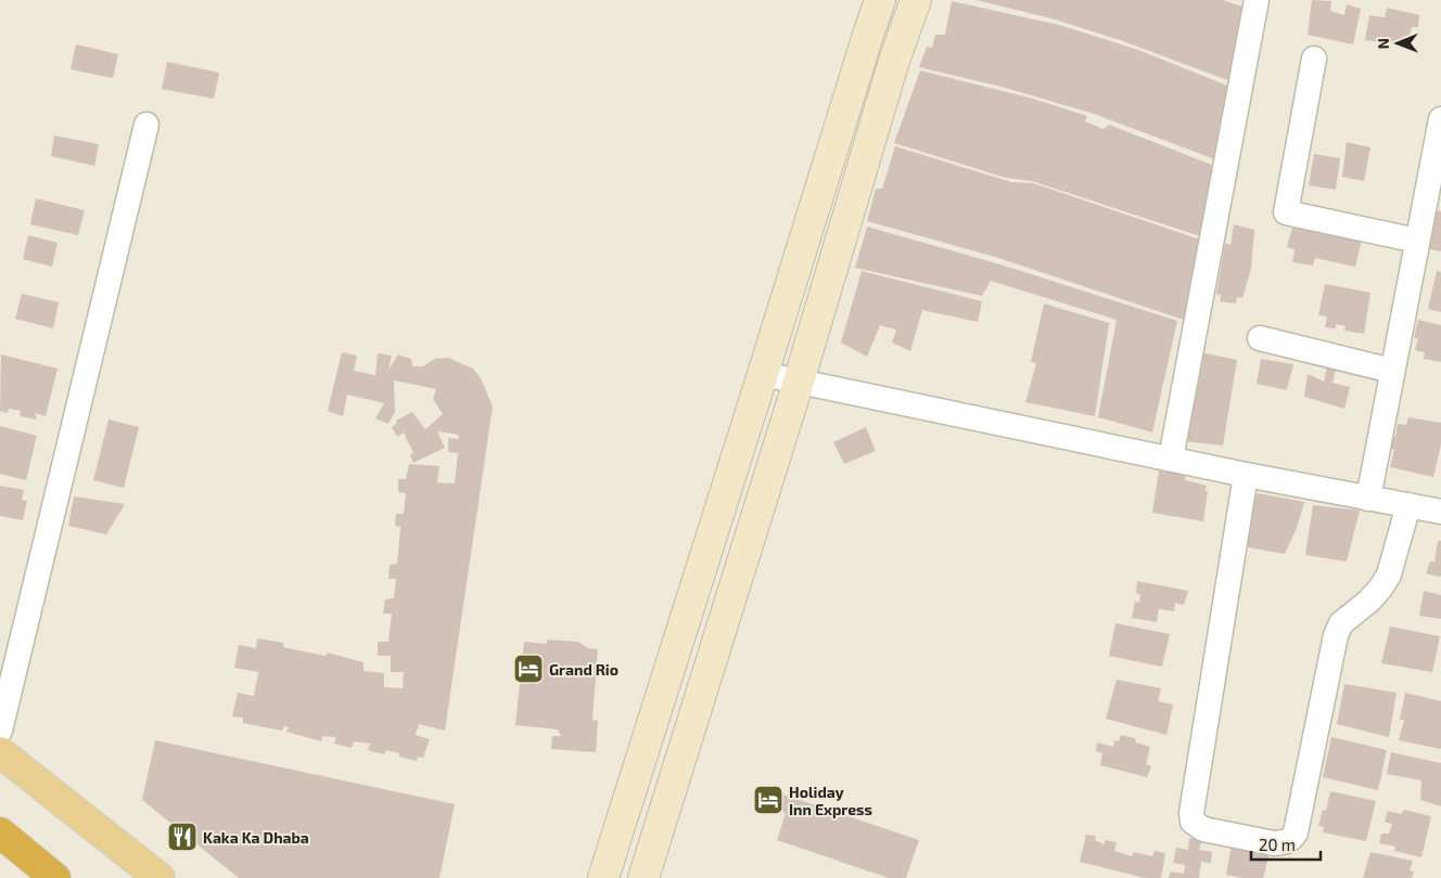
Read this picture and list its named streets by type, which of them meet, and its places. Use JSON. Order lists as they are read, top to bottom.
{
  "places": {
    "hotel": ["Grand Rio", "Holiday Inn Express"],
    "restaurant": ["Kaka Ka Dhaba"]
  },
  "scale_bar": "20 m",
  "north": "left"
}
